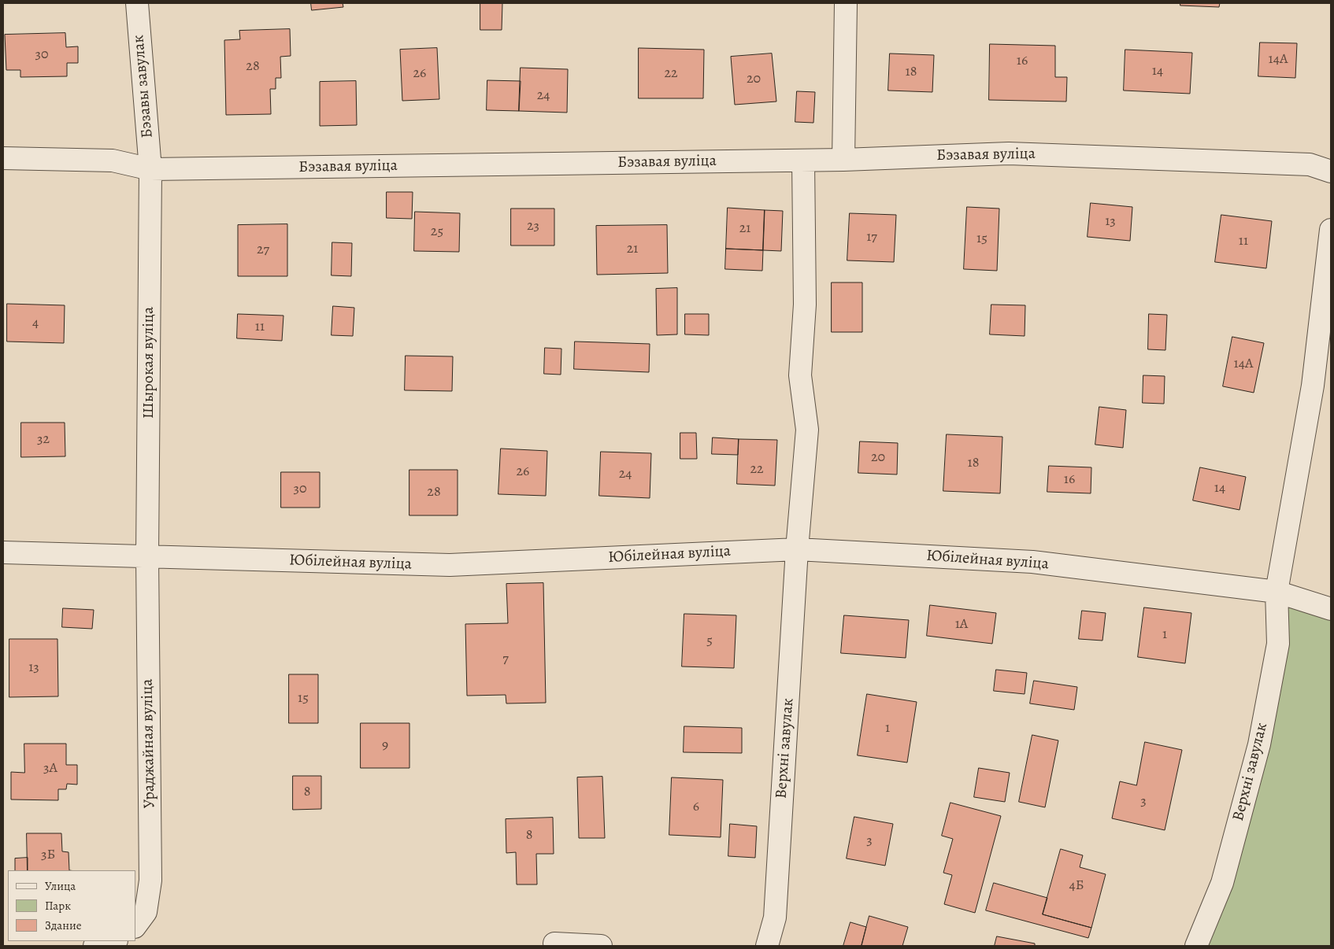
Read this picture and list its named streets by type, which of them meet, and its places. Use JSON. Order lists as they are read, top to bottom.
{
  "streets": {
    "street": [
      "Бэзавы завулак",
      "Бэзавая вуліца",
      "Шырокая вуліца",
      "Юбілейная вуліца",
      "Ураджайная вуліца",
      "Верхні завулак"
    ]
  },
  "crossings": [
    ["Бэзавы завулак", "Бэзавая вуліца"],
    ["Бэзавы завулак", "Шырокая вуліца"],
    ["Бэзавая вуліца", "Шырокая вуліца"],
    ["Бэзавая вуліца", "Верхні завулак"],
    ["Шырокая вуліца", "Юбілейная вуліца"],
    ["Шырокая вуліца", "Ураджайная вуліца"],
    ["Юбілейная вуліца", "Ураджайная вуліца"],
    ["Юбілейная вуліца", "Верхні завулак"]
  ],
  "house_numbers": [
    "30",
    "14А",
    "16",
    "28",
    "14",
    "18",
    "26",
    "22",
    "20",
    "24",
    "13",
    "23",
    "21",
    "25",
    "17",
    "15",
    "11",
    "21",
    "27",
    "4",
    "11",
    "14А",
    "32",
    "20",
    "18",
    "22",
    "26",
    "24",
    "16",
    "14",
    "30",
    "28",
    "1А",
    "1",
    "5",
    "7",
    "13",
    "15",
    "1",
    "9",
    "3А",
    "8",
    "3",
    "6",
    "8",
    "3",
    "3Б",
    "4Б"
  ],
  "legend": ["Улица", "Парк", "Здание"]
}
